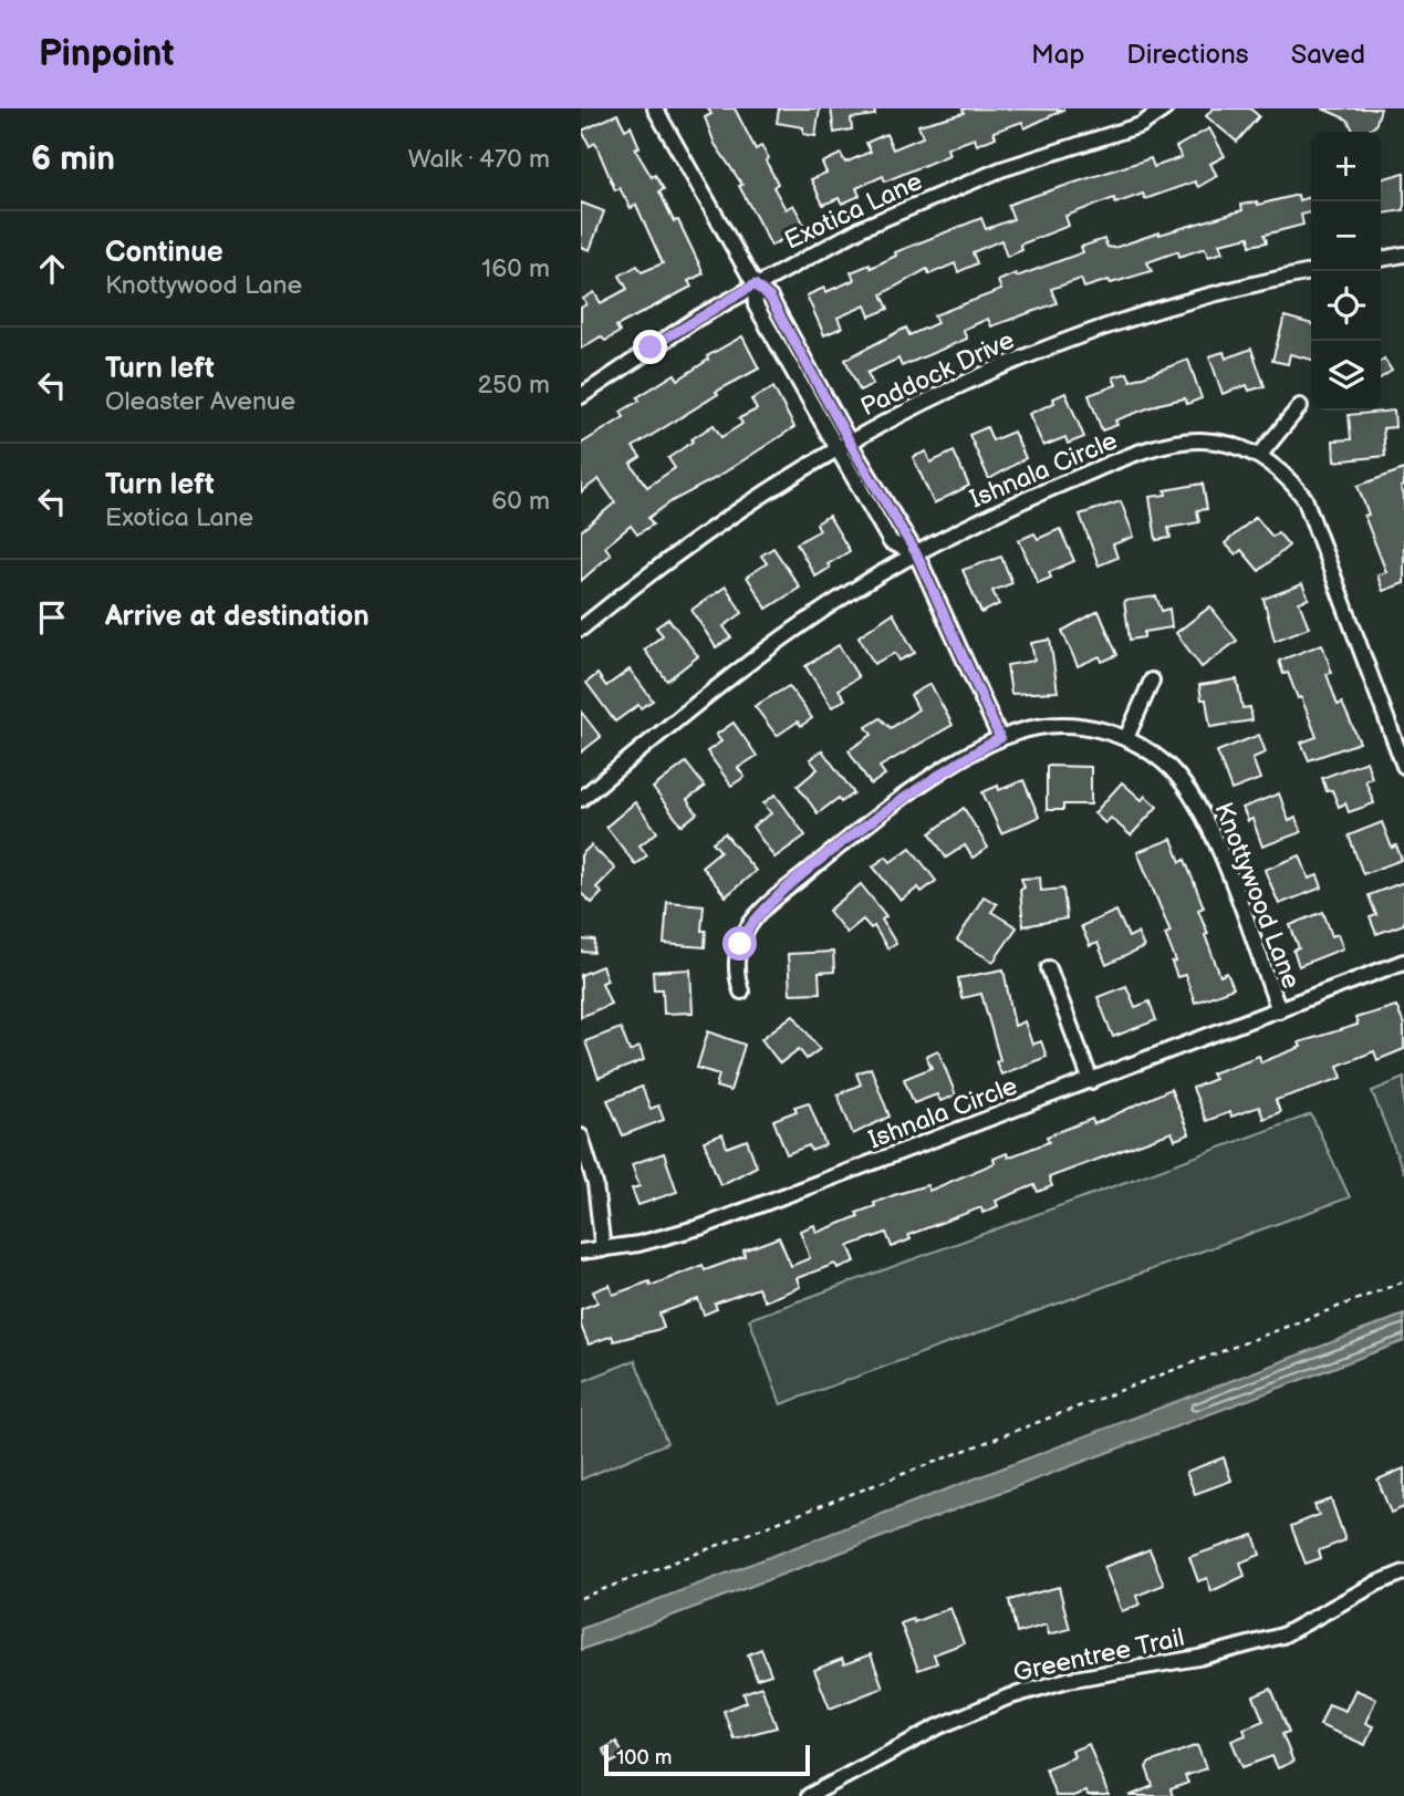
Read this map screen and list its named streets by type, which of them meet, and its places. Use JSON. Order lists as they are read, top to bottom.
{
  "streets": {
    "street": [
      "Exotica Lane",
      "Paddock Drive",
      "Ishnala Circle",
      "Knottywood Lane",
      "Greentree Trail"
    ]
  },
  "crossings": [
    ["Ishnala Circle", "Knottywood Lane"]
  ],
  "scale_bar": "100 m",
  "page": {
    "header": "Pinpoint",
    "nav": ["Map", "Directions", "Saved"],
    "heading": ["6 min", "Walk · 470 m"],
    "map_buttons": ["+", "−"],
    "list": [
      ["Continue", "Knottywood Lane", "160 m"],
      ["Turn left", "Oleaster Avenue", "250 m"],
      ["Turn left", "Exotica Lane", "60 m"],
      "Arrive at destination"
    ],
    "scale": "100 m"
  }
}
